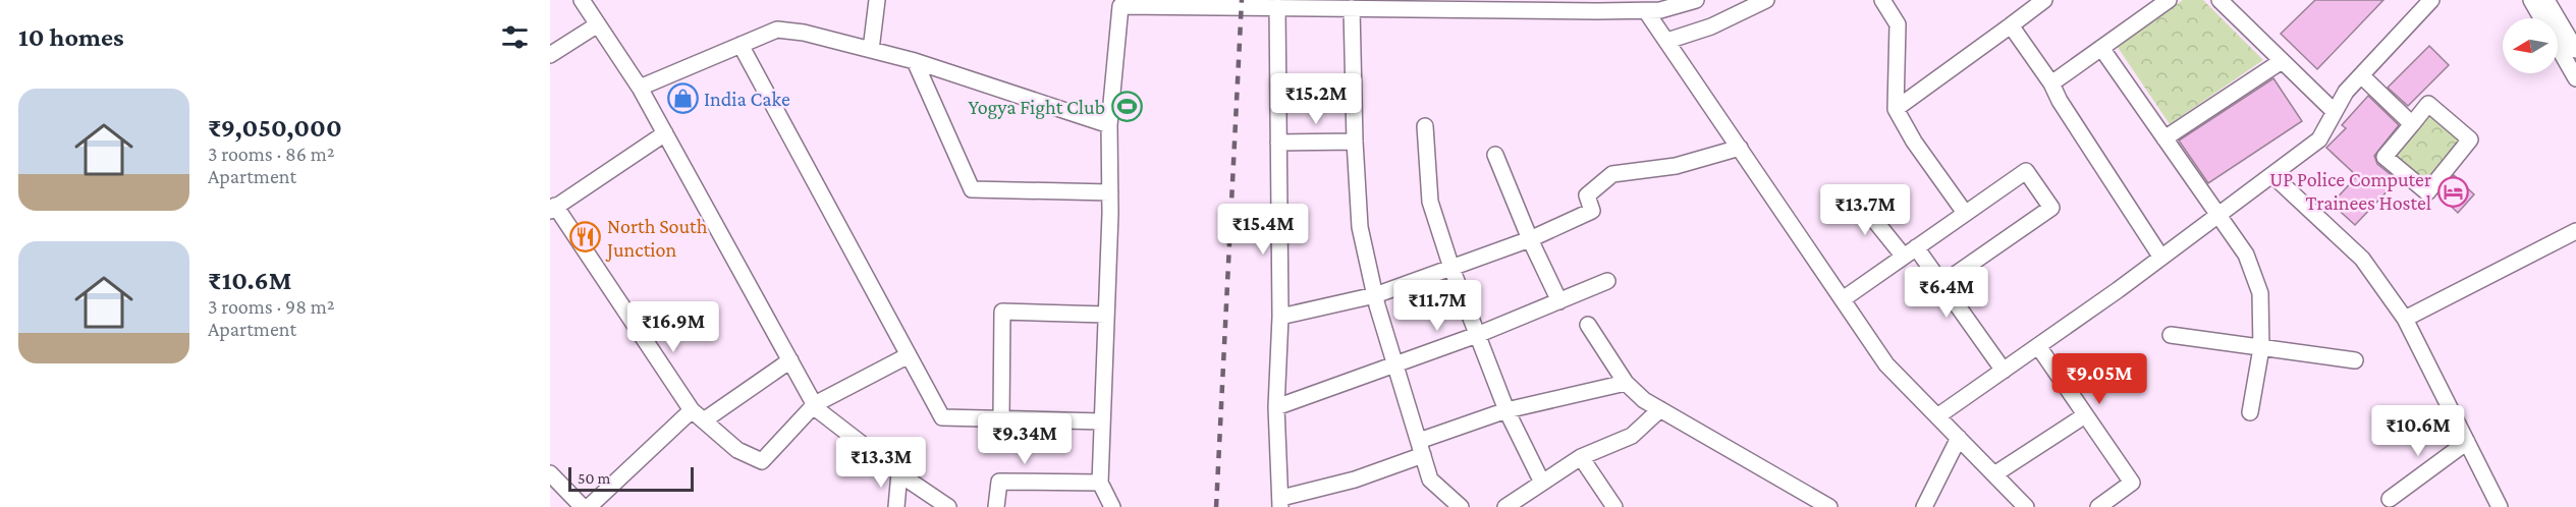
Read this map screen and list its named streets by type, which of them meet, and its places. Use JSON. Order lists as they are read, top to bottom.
{
  "places": {
    "shop": ["India Cake"],
    "sports": ["Yogya Fight Club"],
    "hotel": ["UP Police Computer Trainees Hostel"],
    "restaurant": ["North South Junction"]
  },
  "scale_bar": "50 m",
  "north": "left",
  "page": {
    "heading": "10 homes",
    "list": [
      {
        "name": "₹9,050,000",
        "note": "3 rooms · 86 m² · Apartment"
      },
      {
        "name": "₹10.6M",
        "note": "3 rooms · 98 m² · Apartment"
      }
    ],
    "price": [
      "₹15.2M",
      "₹13.7M",
      "₹15.4M",
      "₹6.4M",
      "₹11.7M",
      "₹16.9M",
      "₹9.05M",
      "₹10.6M",
      "₹9.34M",
      "₹13.3M"
    ],
    "scale": "50 m"
  }
}
